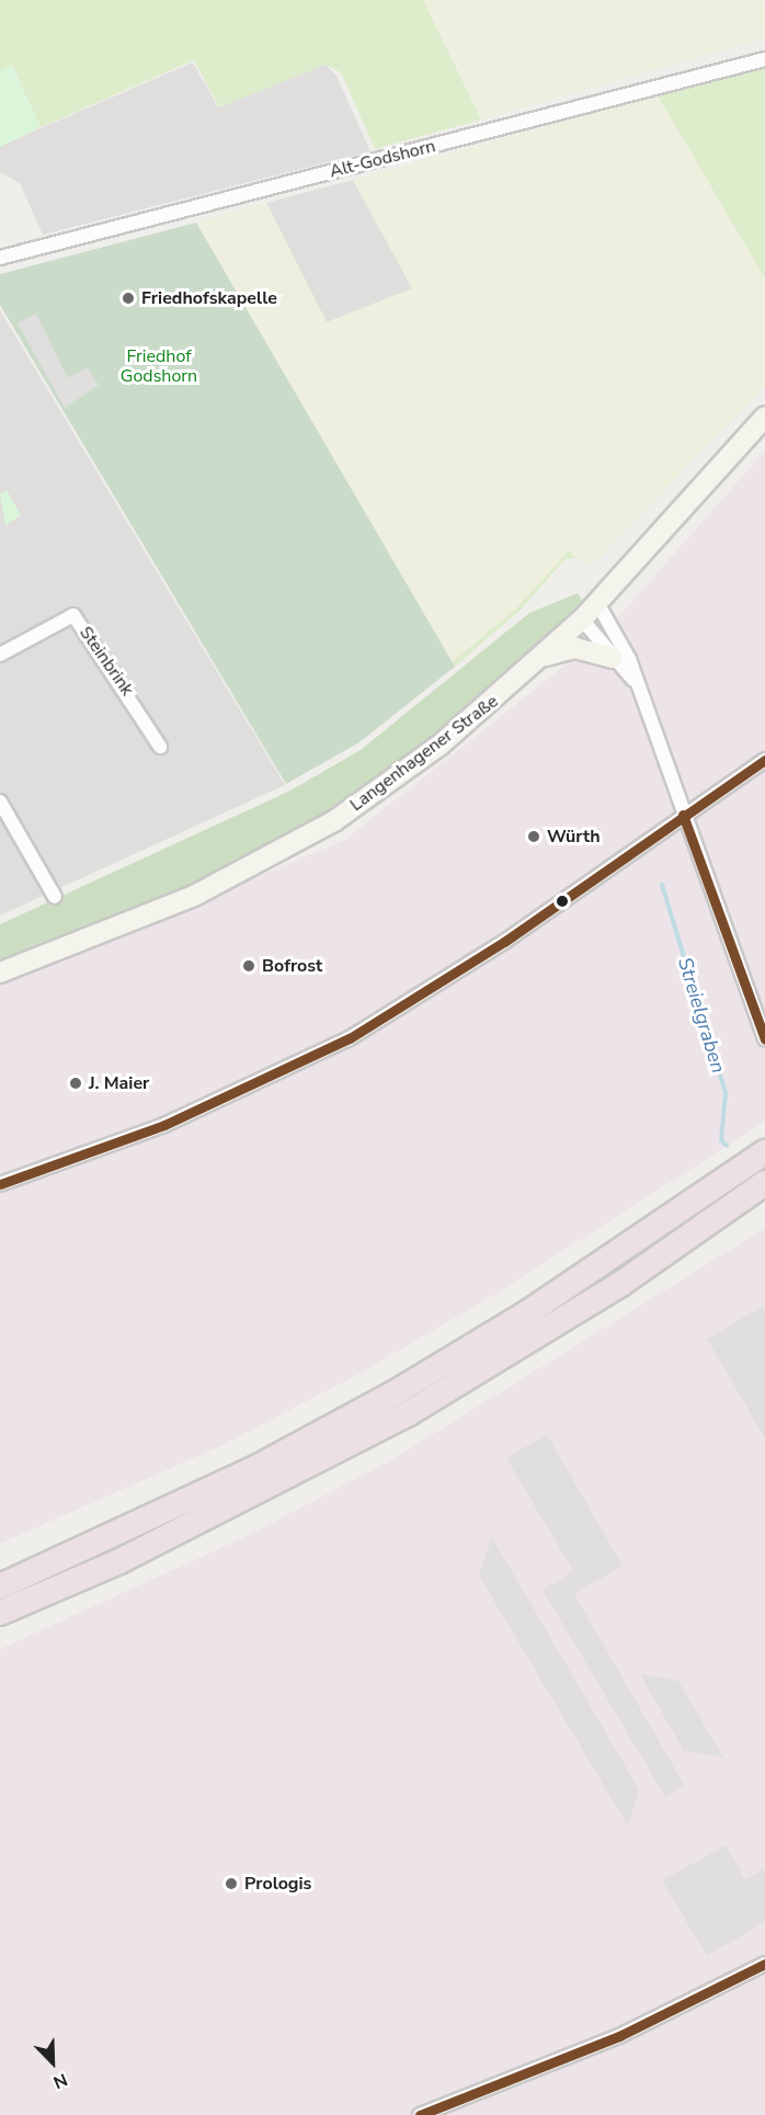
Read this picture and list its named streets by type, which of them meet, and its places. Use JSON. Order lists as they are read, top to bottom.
{
  "streets": {
    "main road": ["Langenhagener Straße"],
    "street": ["Alt-Godshorn", "Steinbrink"]
  },
  "water": ["Streielgraben"],
  "parks": ["Friedhof Godshorn"],
  "places": [
    "Friedhofskapelle",
    "Würth",
    "Bofrost",
    "J. Maier",
    "Prologis"
  ],
  "north": "bottom right"
}
